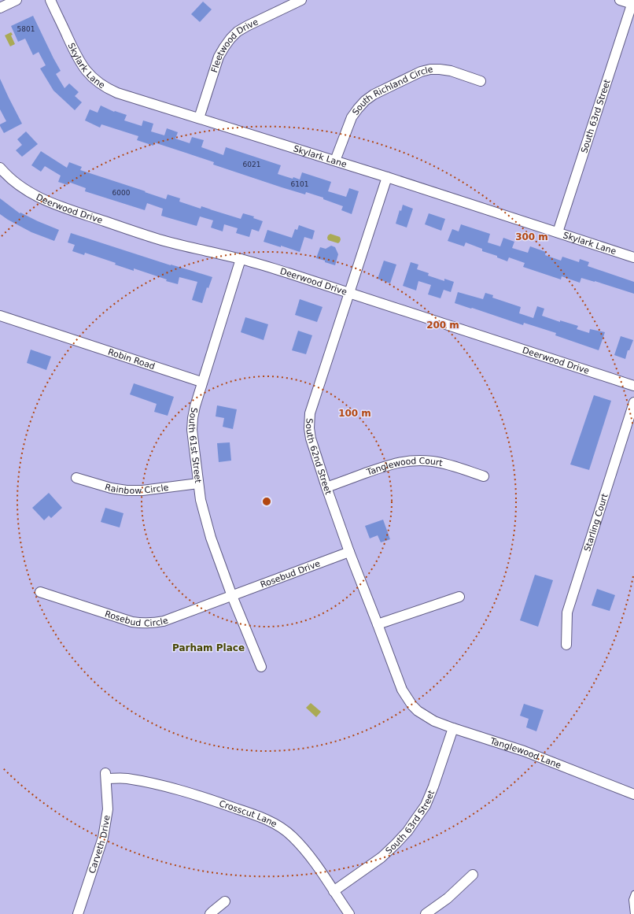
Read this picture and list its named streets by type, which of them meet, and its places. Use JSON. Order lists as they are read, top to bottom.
{
  "streets": {
    "street": [
      "Fleetwood Drive",
      "Skylark Lane",
      "South Richland Circle",
      "South 63rd Street",
      "Deerwood Drive",
      "Robin Road",
      "South 61st Street",
      "South 62nd Street",
      "Tanglewood Court",
      "Rainbow Circle",
      "Starling Court",
      "Rosebud Drive",
      "Rosebud Circle",
      "Tanglewood Lane",
      "Crosscut Lane",
      "Carveth Drive"
    ]
  },
  "crossings": [
    ["Fleetwood Drive", "Skylark Lane"],
    ["Skylark Lane", "South Richland Circle"],
    ["Skylark Lane", "South 63rd Street"],
    ["Skylark Lane", "South 62nd Street"],
    ["South 63rd Street", "Tanglewood Lane"],
    ["South 63rd Street", "Crosscut Lane"],
    ["Deerwood Drive", "South 61st Street"],
    ["Deerwood Drive", "South 62nd Street"],
    ["Robin Road", "South 61st Street"],
    ["South 61st Street", "Rainbow Circle"],
    ["South 61st Street", "Rosebud Drive"],
    ["South 61st Street", "Rosebud Circle"],
    ["South 62nd Street", "Tanglewood Court"],
    ["South 62nd Street", "Rosebud Drive"],
    ["South 62nd Street", "Tanglewood Lane"],
    ["Rosebud Drive", "Rosebud Circle"],
    ["Crosscut Lane", "Carveth Drive"]
  ],
  "districts": ["Parham Place"],
  "house_numbers": [
    "5801",
    "6021",
    "6101",
    "6000"
  ],
  "rings": ["300 m", "200 m", "100 m"]
}
